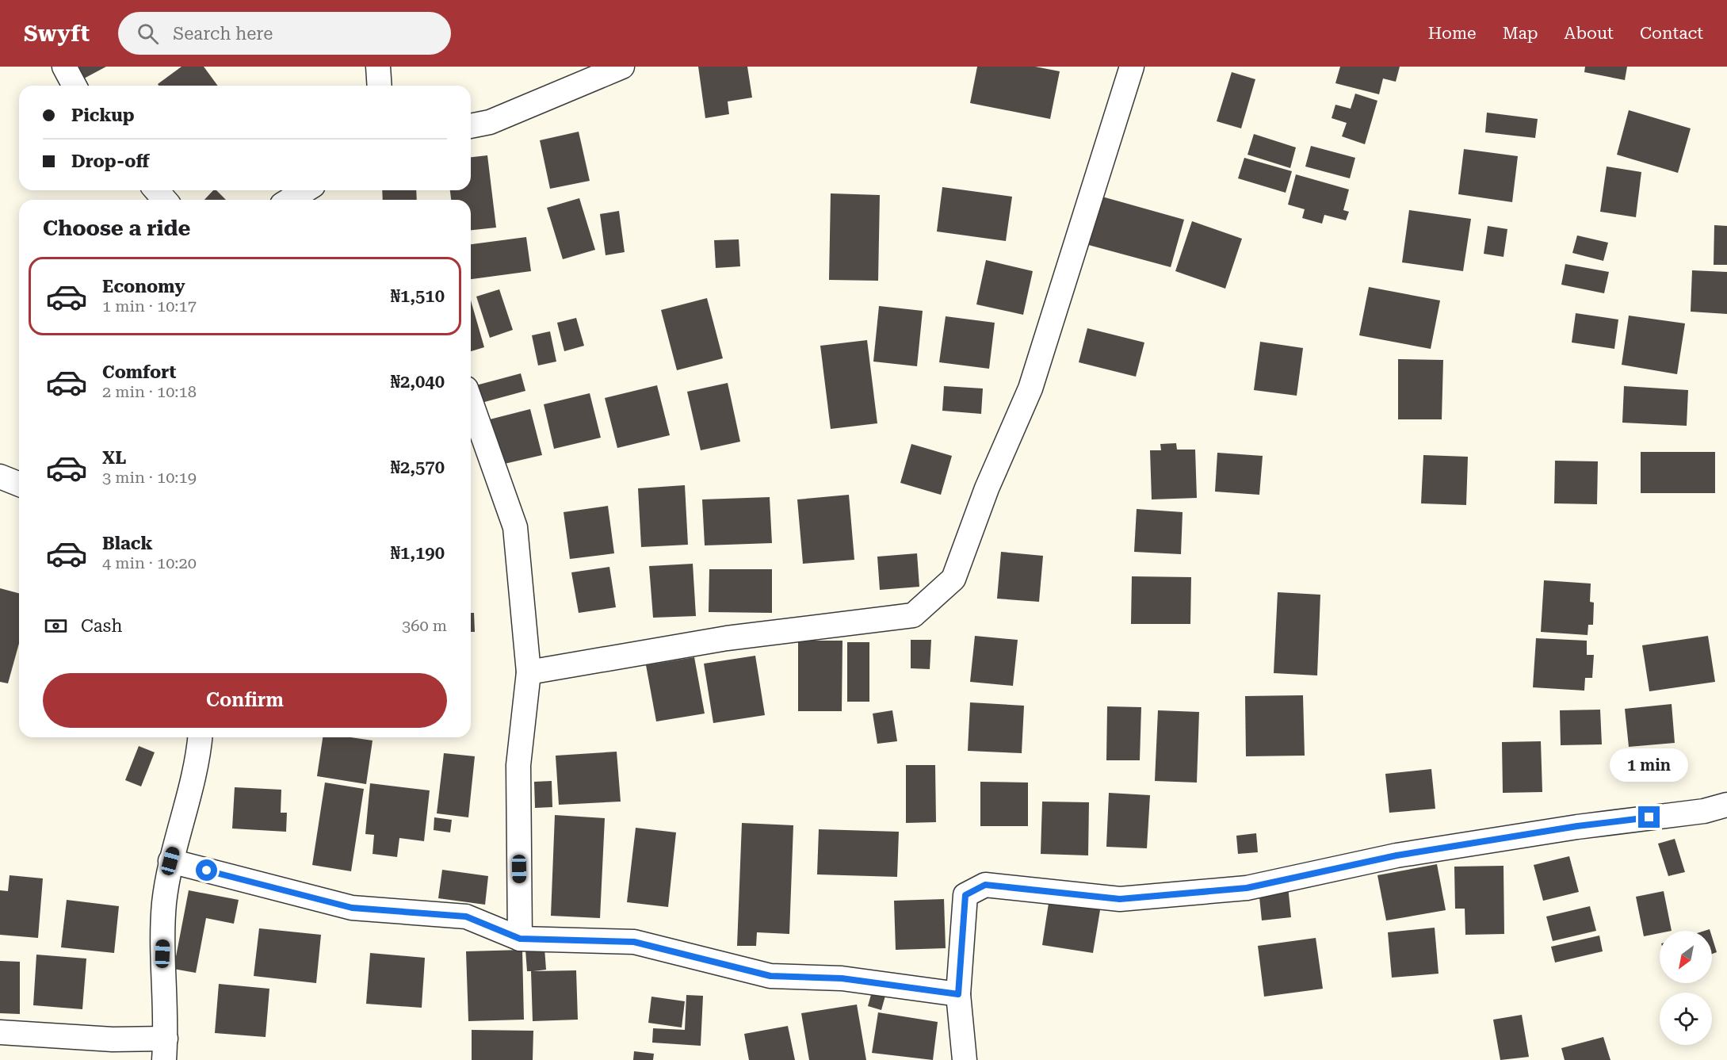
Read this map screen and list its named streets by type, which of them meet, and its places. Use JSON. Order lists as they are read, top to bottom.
{
  "north": "bottom left",
  "page": {
    "header": "Swyft",
    "search": "Search here",
    "nav": [
      "Home",
      "Map",
      "About",
      "Contact"
    ],
    "banner": ["Pickup", "Drop-off"],
    "heading": "Choose a ride",
    "list": [
      {
        "name": "Economy",
        "note": "1 min · 10:17",
        "value": "₦1,510"
      },
      {
        "name": "Comfort",
        "note": "2 min · 10:18",
        "value": "₦2,040"
      },
      {
        "name": "XL",
        "note": "3 min · 10:19",
        "value": "₦2,570"
      },
      {
        "name": "Black",
        "note": "4 min · 10:20",
        "value": "₦1,190"
      }
    ],
    "pay": ["Cash", "360 m"],
    "buttons": "Confirm",
    "bubble": "1 min"
  }
}
